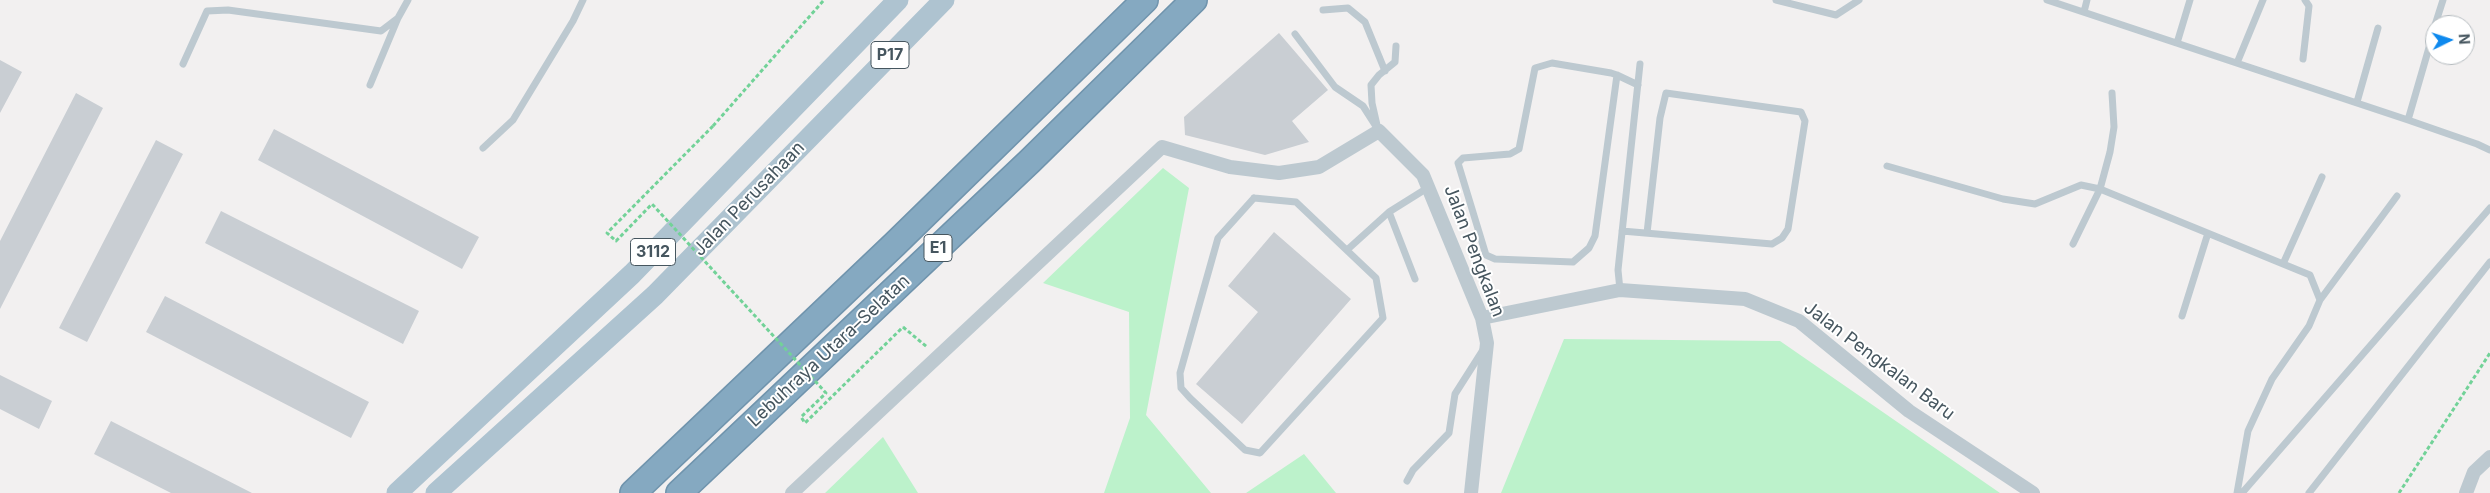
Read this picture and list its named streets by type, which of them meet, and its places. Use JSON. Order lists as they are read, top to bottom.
{
  "streets": {
    "highway": ["E1", "Lebuhraya Utara–Selatan"],
    "main road": ["P17", "Jalan Perusahaan", "3112"],
    "street": ["Jalan Pengkalan", "Jalan Pengkalan Baru"]
  },
  "crossings": [
    ["Jalan Pengkalan", "Jalan Pengkalan Baru"]
  ],
  "north": "right"
}
